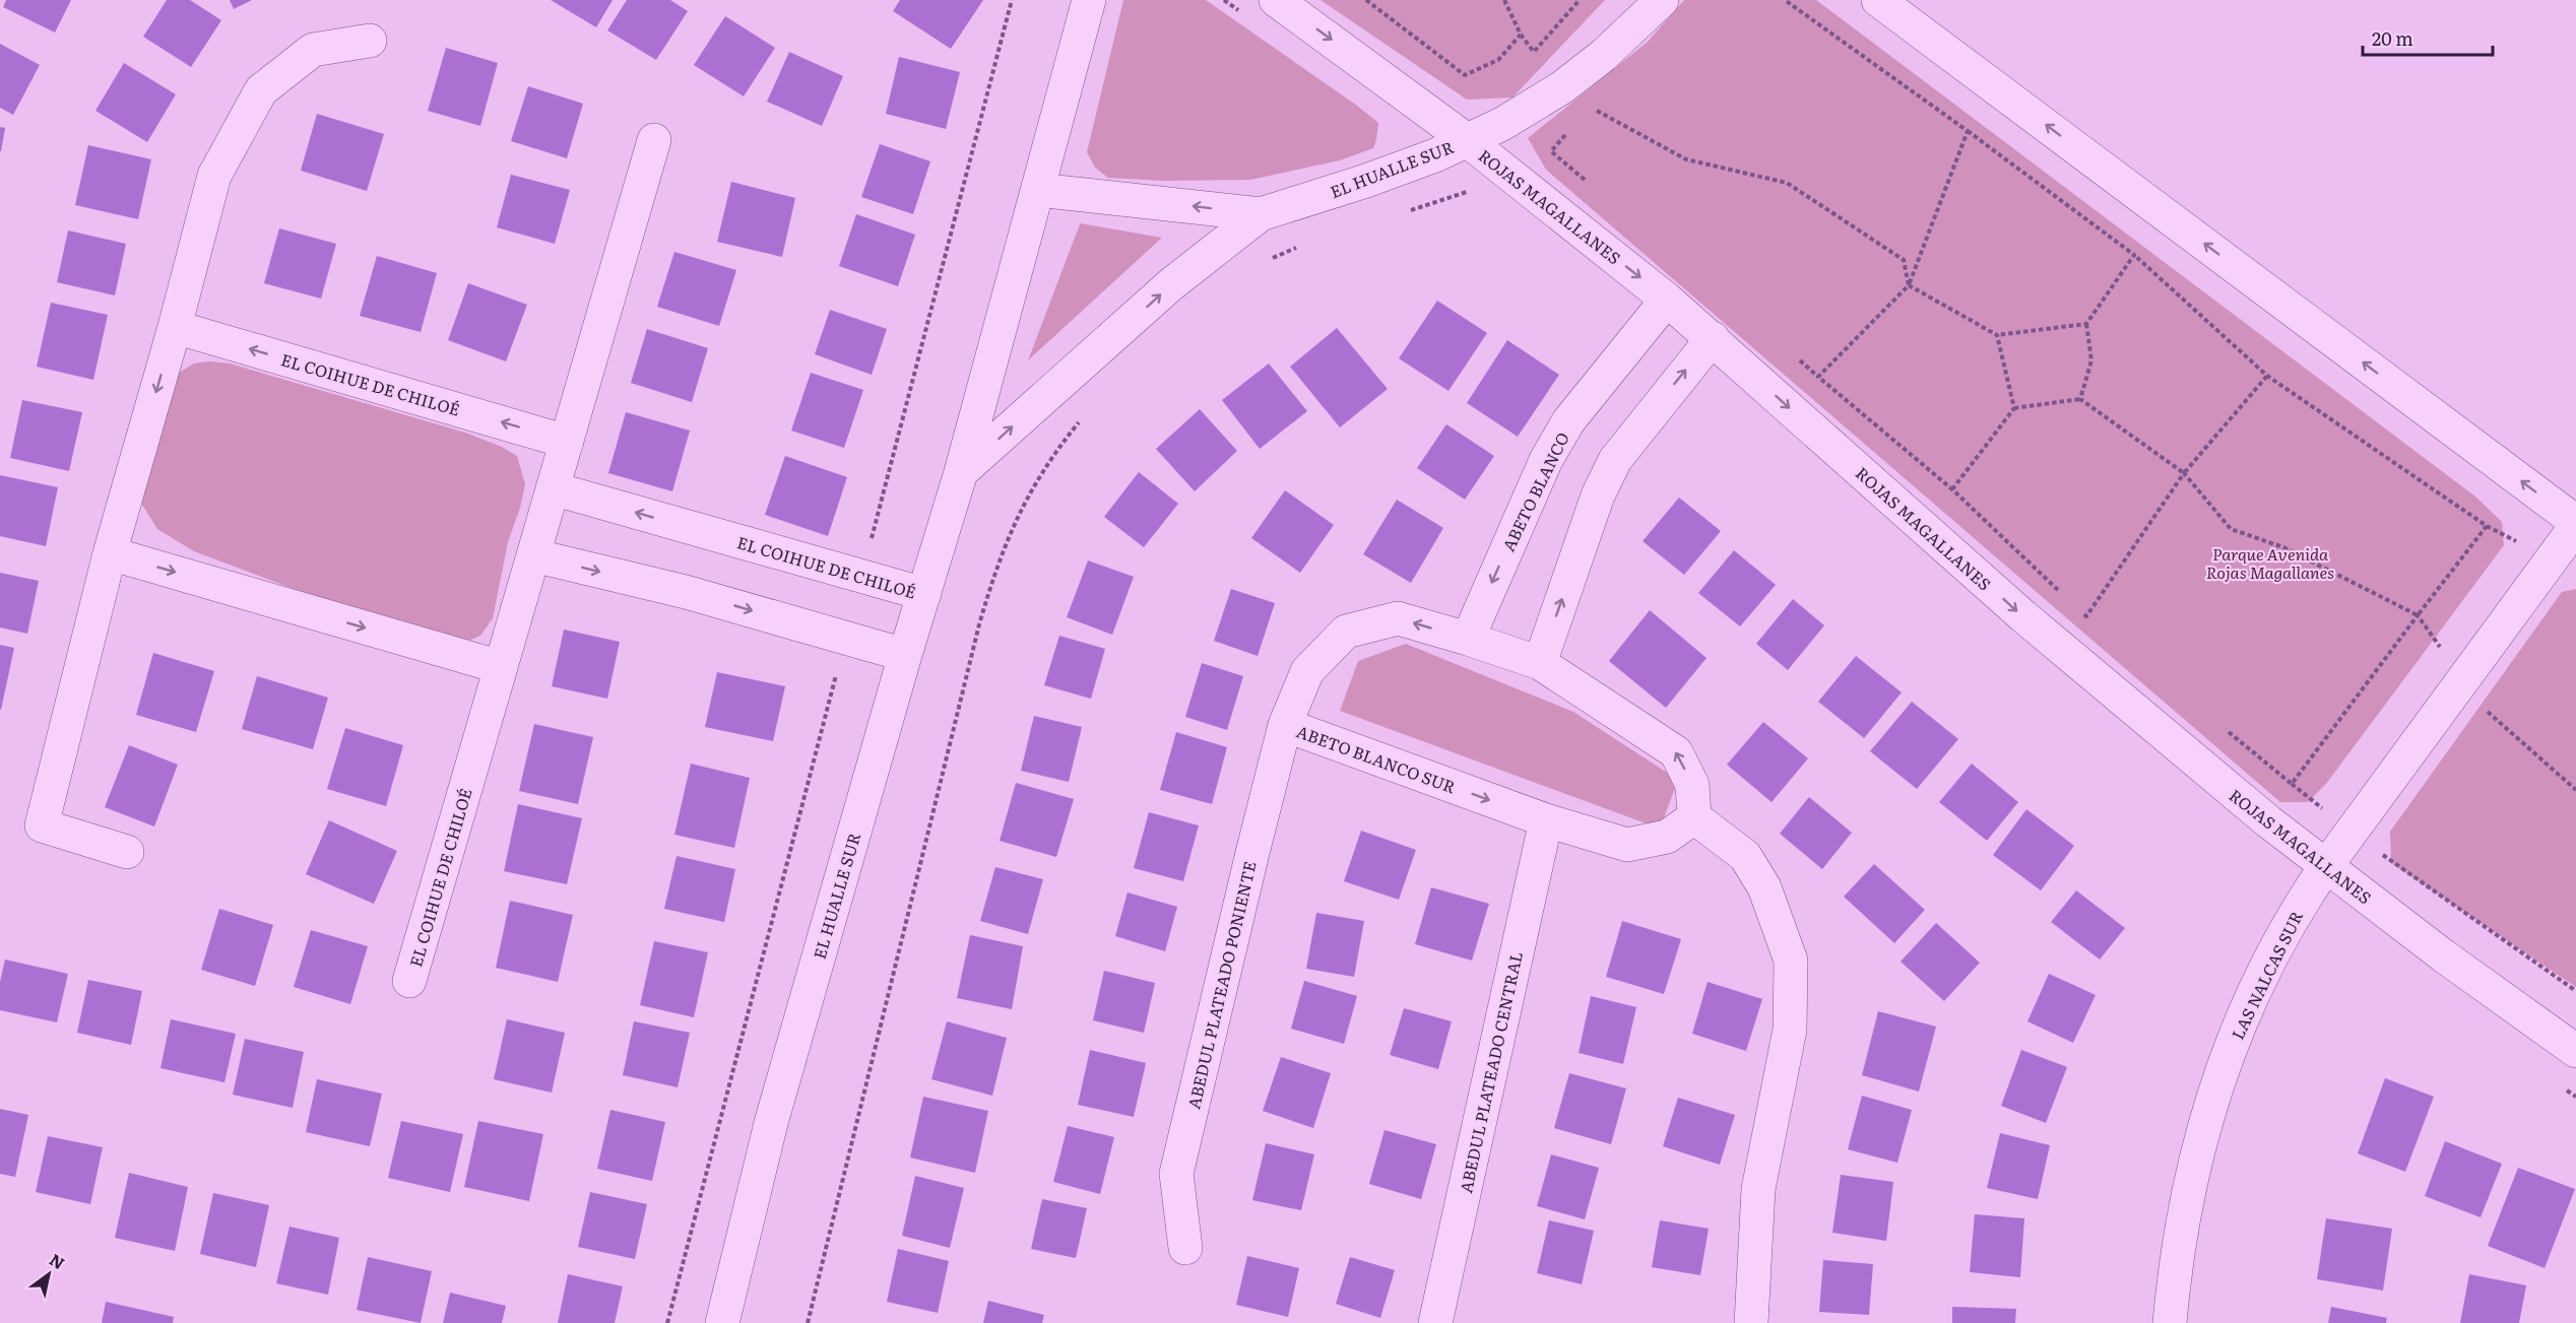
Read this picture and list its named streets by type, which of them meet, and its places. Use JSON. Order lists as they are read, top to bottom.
{
  "streets": {
    "street": [
      "EL HUALLE SUR",
      "ROJAS MAGALLANES",
      "EL COIHUE DE CHILOÉ",
      "ABETO BLANCO",
      "ABETO BLANCO SUR",
      "LAS NALCAS SUR",
      "ABEDUL PLATEADO PONIENTE",
      "ABEDUL PLATEADO CENTRAL"
    ]
  },
  "crossings": [
    ["EL HUALLE SUR", "ROJAS MAGALLANES"],
    ["EL HUALLE SUR", "EL COIHUE DE CHILOÉ"],
    ["ROJAS MAGALLANES", "ABETO BLANCO"],
    ["ROJAS MAGALLANES", "LAS NALCAS SUR"],
    ["ABETO BLANCO", "ABETO BLANCO SUR"],
    ["ABETO BLANCO SUR", "ABEDUL PLATEADO PONIENTE"],
    ["ABETO BLANCO SUR", "ABEDUL PLATEADO CENTRAL"]
  ],
  "one_way": ["ROJAS MAGALLANES"],
  "parks": ["Parque Avenida Rojas Magallanes"],
  "scale_bar": "20 m",
  "north": "top right"
}
